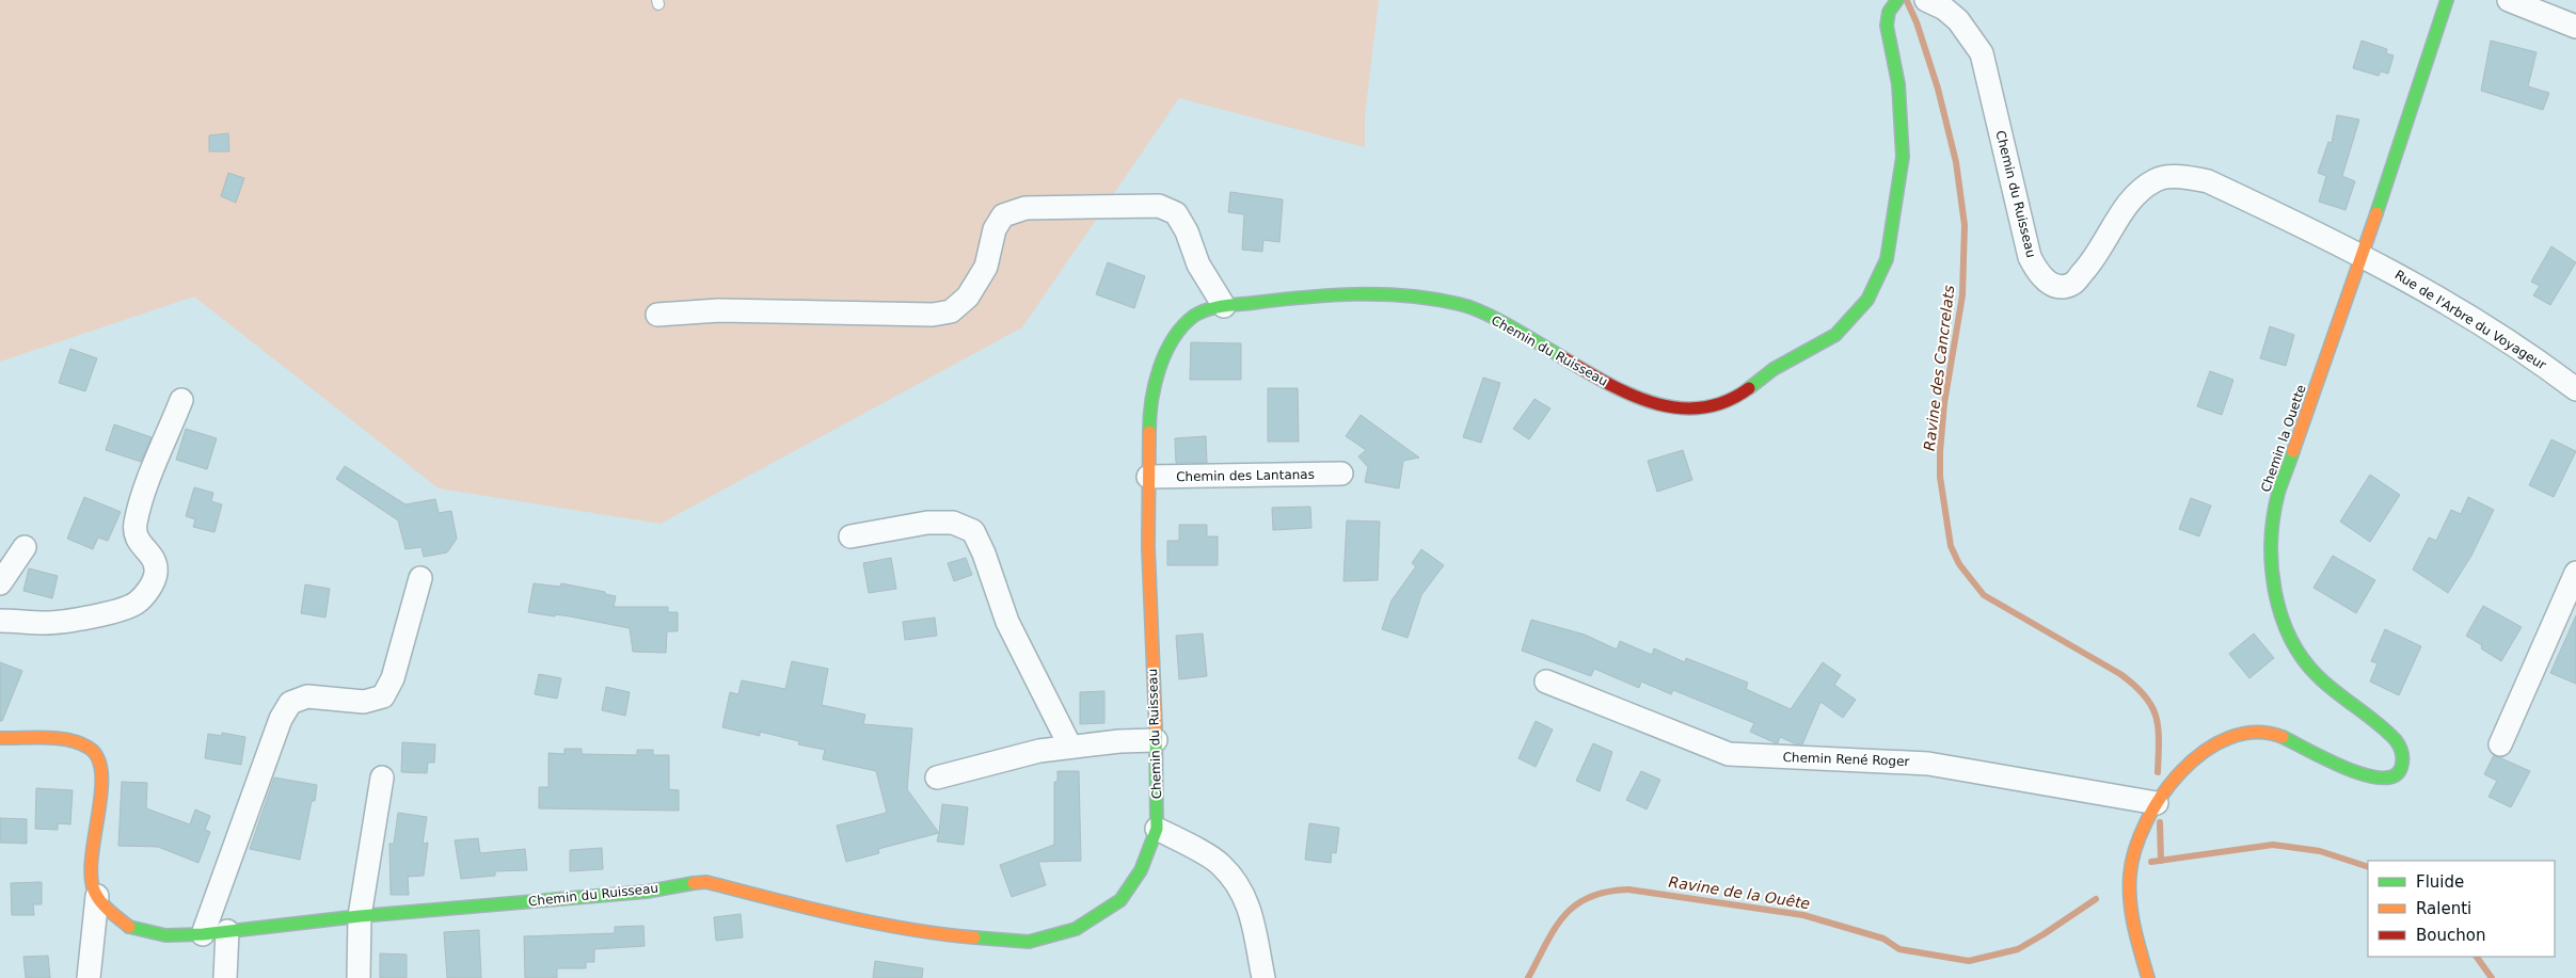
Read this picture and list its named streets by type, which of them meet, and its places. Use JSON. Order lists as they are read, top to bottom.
{
  "streets": {
    "street": [
      "Chemin du Ruisseau",
      "Rue de l'Arbre du Voyageur",
      "Chemin la Ouette",
      "Chemin des Lantanas",
      "Chemin René Roger"
    ]
  },
  "crossings": [
    ["Chemin du Ruisseau", "Rue de l'Arbre du Voyageur"],
    ["Chemin du Ruisseau", "Chemin la Ouette"],
    ["Chemin du Ruisseau", "Chemin des Lantanas"],
    ["Rue de l'Arbre du Voyageur", "Chemin la Ouette"],
    ["Chemin la Ouette", "Chemin René Roger"]
  ],
  "water": ["Ravine des Cancrelats", "Ravine de la Ouête"],
  "legend": ["Fluide", "Ralenti", "Bouchon"]
}
